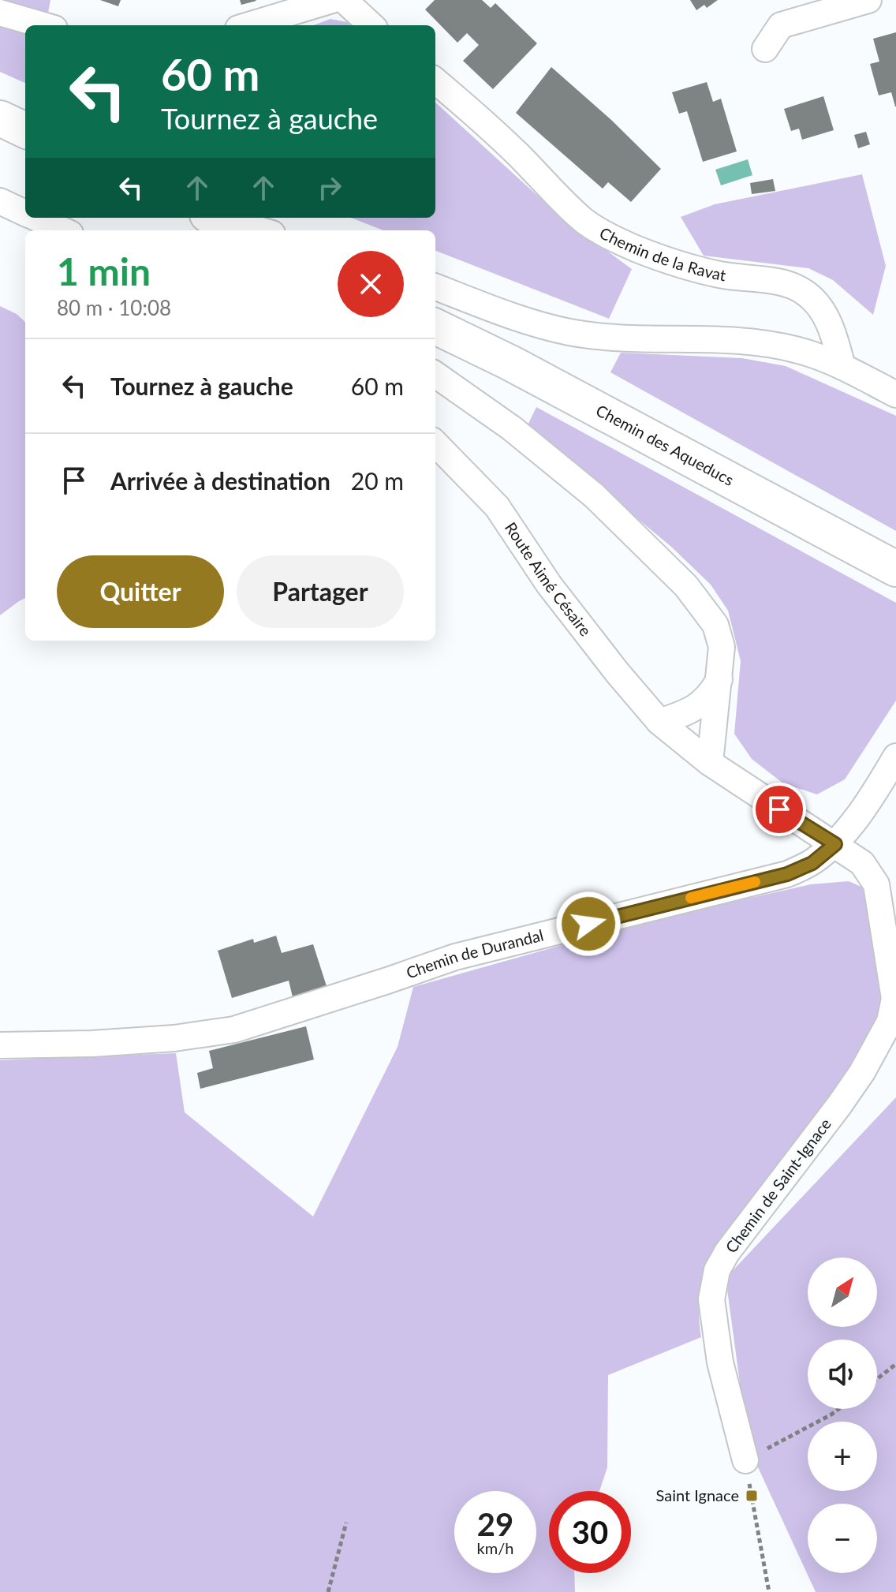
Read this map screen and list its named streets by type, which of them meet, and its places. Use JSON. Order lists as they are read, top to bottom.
{
  "streets": {
    "main road": ["Chemin des Aqueducs"],
    "street": [
      "Chemin de la Ravat",
      "Route Aimé Césaire",
      "Chemin de Durandal",
      "Chemin de Saint-Ignace"
    ]
  },
  "crossings": [
    ["Route Aimé Césaire", "Chemin de Saint-Ignace"],
    ["Chemin de Durandal", "Chemin de Saint-Ignace"]
  ],
  "places": {
    "transit": ["Saint Ignace"]
  },
  "north": "top right",
  "page": {
    "turn": ["60 m", "Tournez à gauche"],
    "heading": ["1 min", "80 m · 10:08"],
    "list": [
      {
        "name": "Tournez à gauche",
        "value": "60 m"
      },
      {
        "name": "Arrivée à destination",
        "value": "20 m"
      }
    ],
    "buttons": ["Quitter", "Partager"],
    "map_buttons": ["+", "−"],
    "speed": "29 km/h",
    "limit": "30"
  }
}
